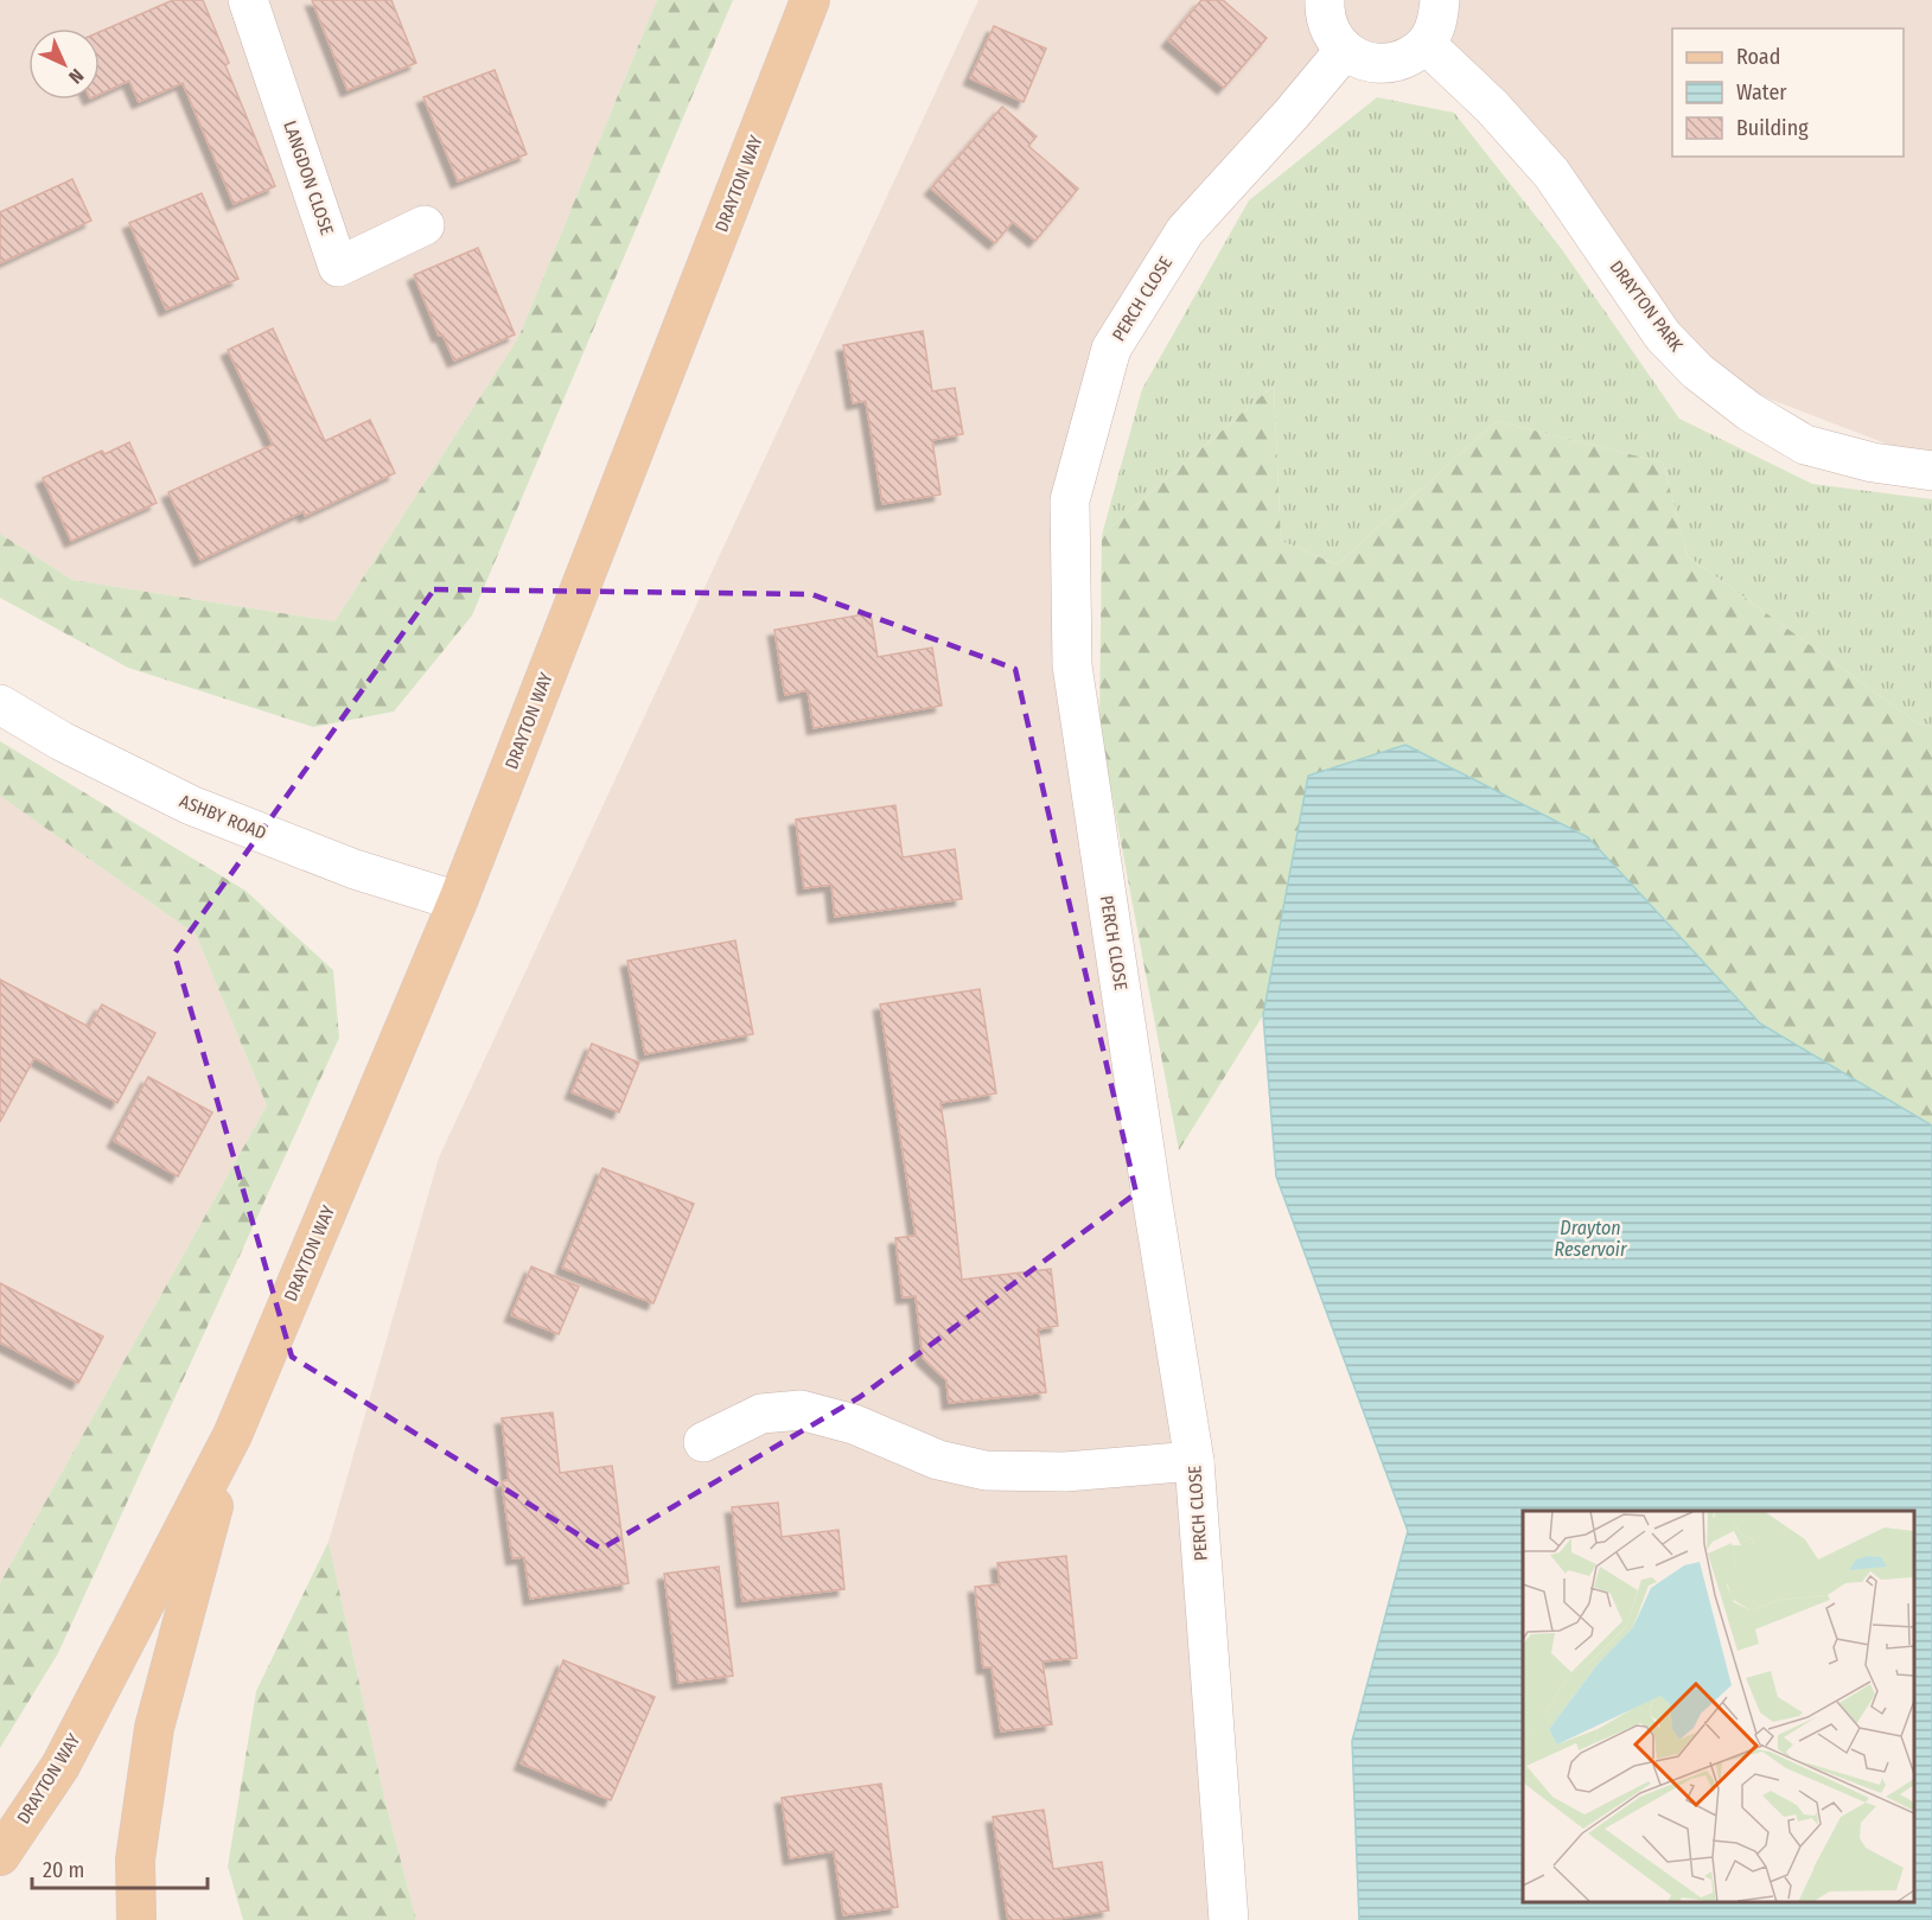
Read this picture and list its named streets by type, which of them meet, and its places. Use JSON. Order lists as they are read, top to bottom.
{
  "streets": {
    "main road": ["DRAYTON WAY"],
    "street": [
      "LANGDON CLOSE",
      "PERCH CLOSE",
      "DRAYTON PARK",
      "ASHBY ROAD"
    ]
  },
  "crossings": [
    ["DRAYTON WAY", "ASHBY ROAD"]
  ],
  "water": ["Drayton Reservoir"],
  "legend": ["Road", "Water", "Building"],
  "scale_bar": "20 m",
  "north": "bottom right"
}
